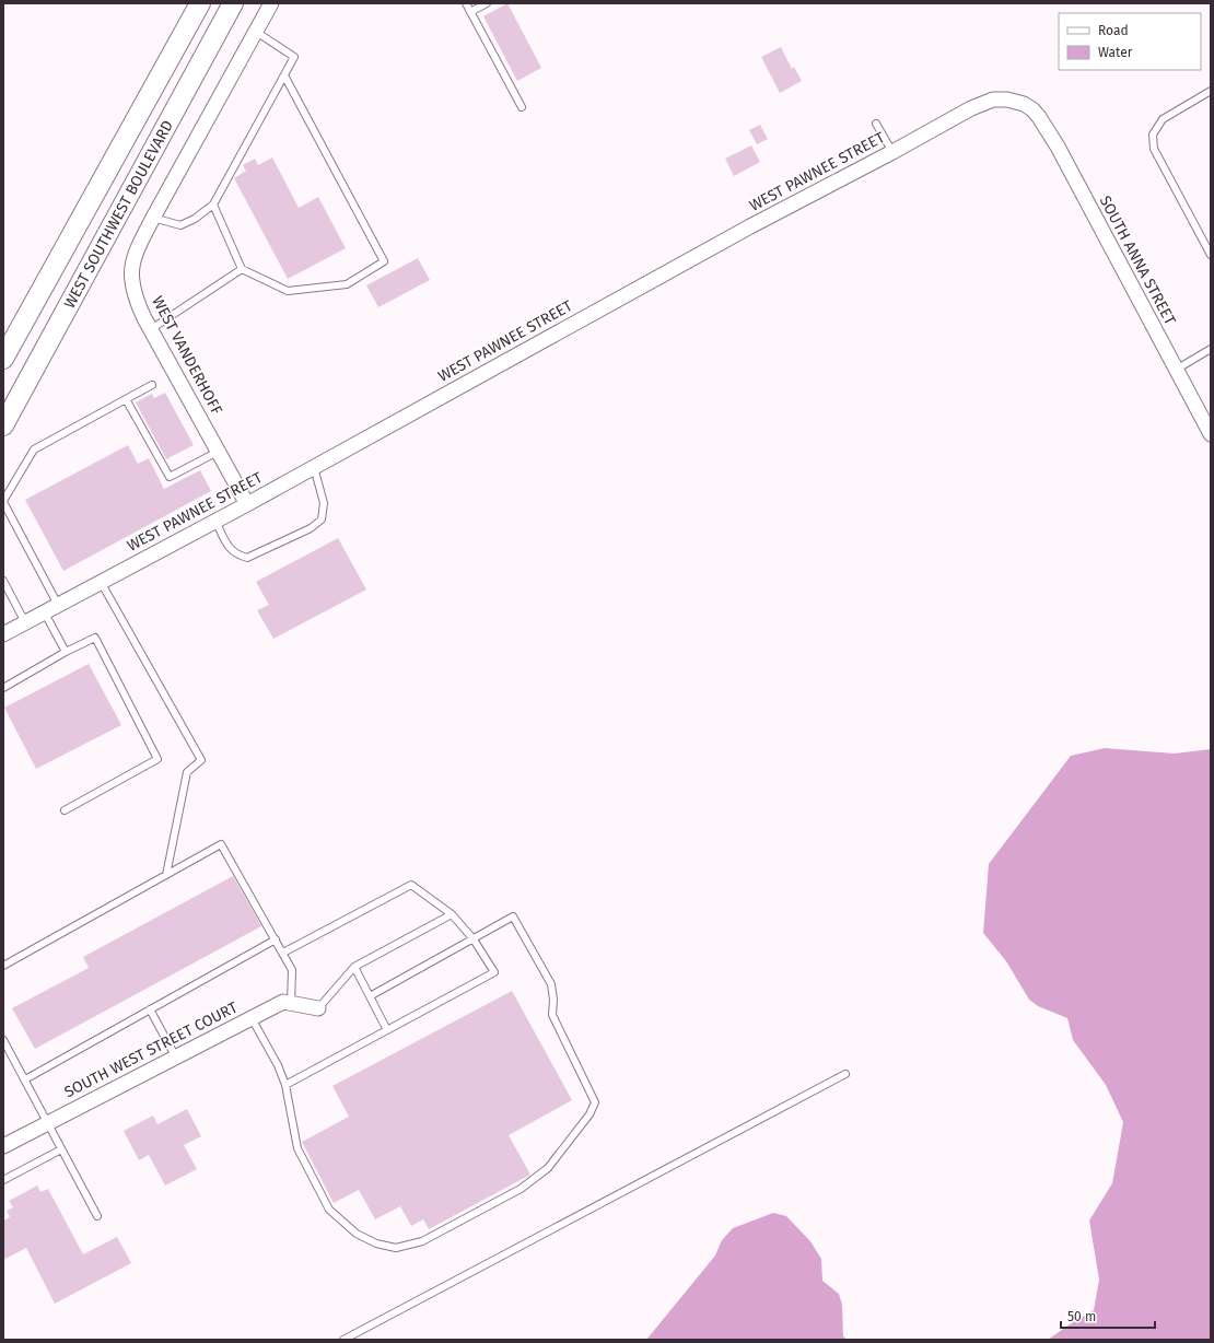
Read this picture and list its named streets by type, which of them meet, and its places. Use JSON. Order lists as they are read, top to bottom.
{
  "streets": {
    "main road": ["WEST SOUTHWEST BOULEVARD"],
    "street": [
      "WEST PAWNEE STREET",
      "SOUTH ANNA STREET",
      "WEST VANDERHOFF",
      "SOUTH WEST STREET COURT"
    ]
  },
  "crossings": [
    ["WEST PAWNEE STREET", "SOUTH ANNA STREET"],
    ["WEST PAWNEE STREET", "WEST VANDERHOFF"]
  ],
  "legend": ["Road", "Water"],
  "scale_bar": "50 m"
}
